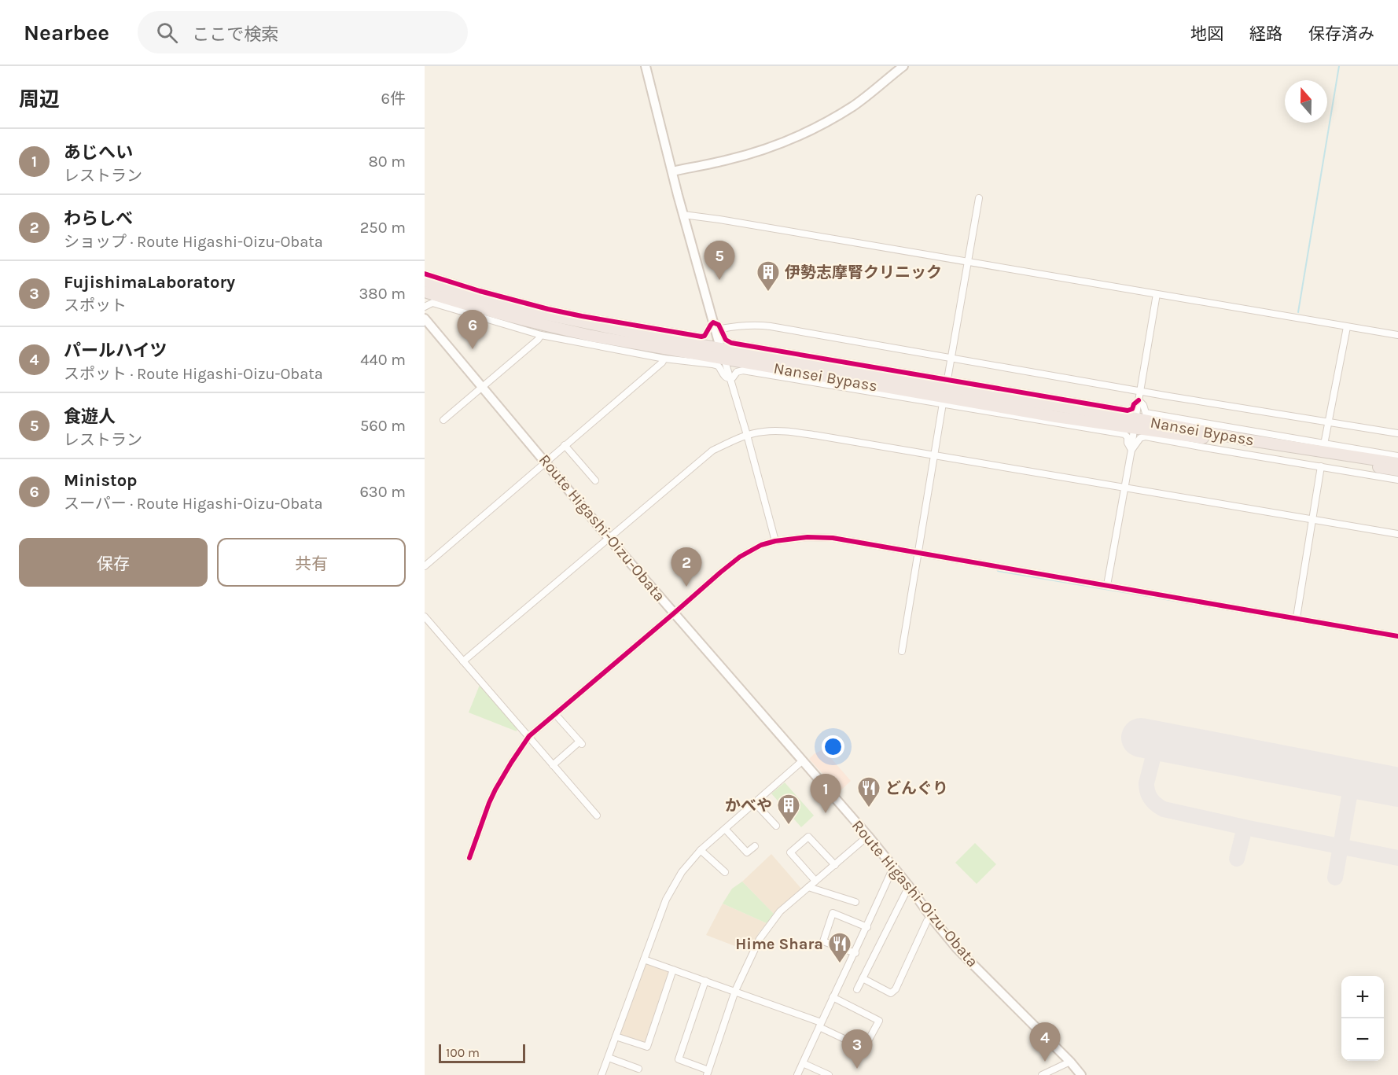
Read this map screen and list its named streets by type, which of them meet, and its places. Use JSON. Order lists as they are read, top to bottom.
{
  "streets": {
    "highway": ["Nansei Bypass"],
    "main road": ["Route Higashi-Oizu-Obata"]
  },
  "places": {
    "building": ["伊勢志摩腎クリニック", "かべや"],
    "restaurant": ["どんぐり", "Hime Shara"]
  },
  "scale_bar": "100 m",
  "north": "top",
  "page": {
    "header": "Nearbee",
    "search": "ここで検索",
    "nav": ["地図", "経路", "保存済み"],
    "heading": ["周辺", "6件"],
    "list": [
      {
        "mark": "1",
        "name": "あじへい",
        "note": "レストラン",
        "value": "80 m"
      },
      {
        "mark": "2",
        "name": "わらしべ",
        "note": "ショップ · Route Higashi-Oizu-Obata",
        "value": "250 m"
      },
      {
        "mark": "3",
        "name": "FujishimaLaboratory",
        "note": "スポット",
        "value": "380 m"
      },
      {
        "mark": "4",
        "name": "パールハイツ",
        "note": "スポット · Route Higashi-Oizu-Obata",
        "value": "440 m"
      },
      {
        "mark": "5",
        "name": "食遊人",
        "note": "レストラン",
        "value": "560 m"
      },
      {
        "mark": "6",
        "name": "Ministop",
        "note": "スーパー · Route Higashi-Oizu-Obata",
        "value": "630 m"
      }
    ],
    "pins": [
      "5",
      "6",
      "2",
      "1",
      "4",
      "3"
    ],
    "buttons": ["保存", "共有"],
    "map_buttons": ["+", "−"],
    "scale": "100 m"
  }
}
